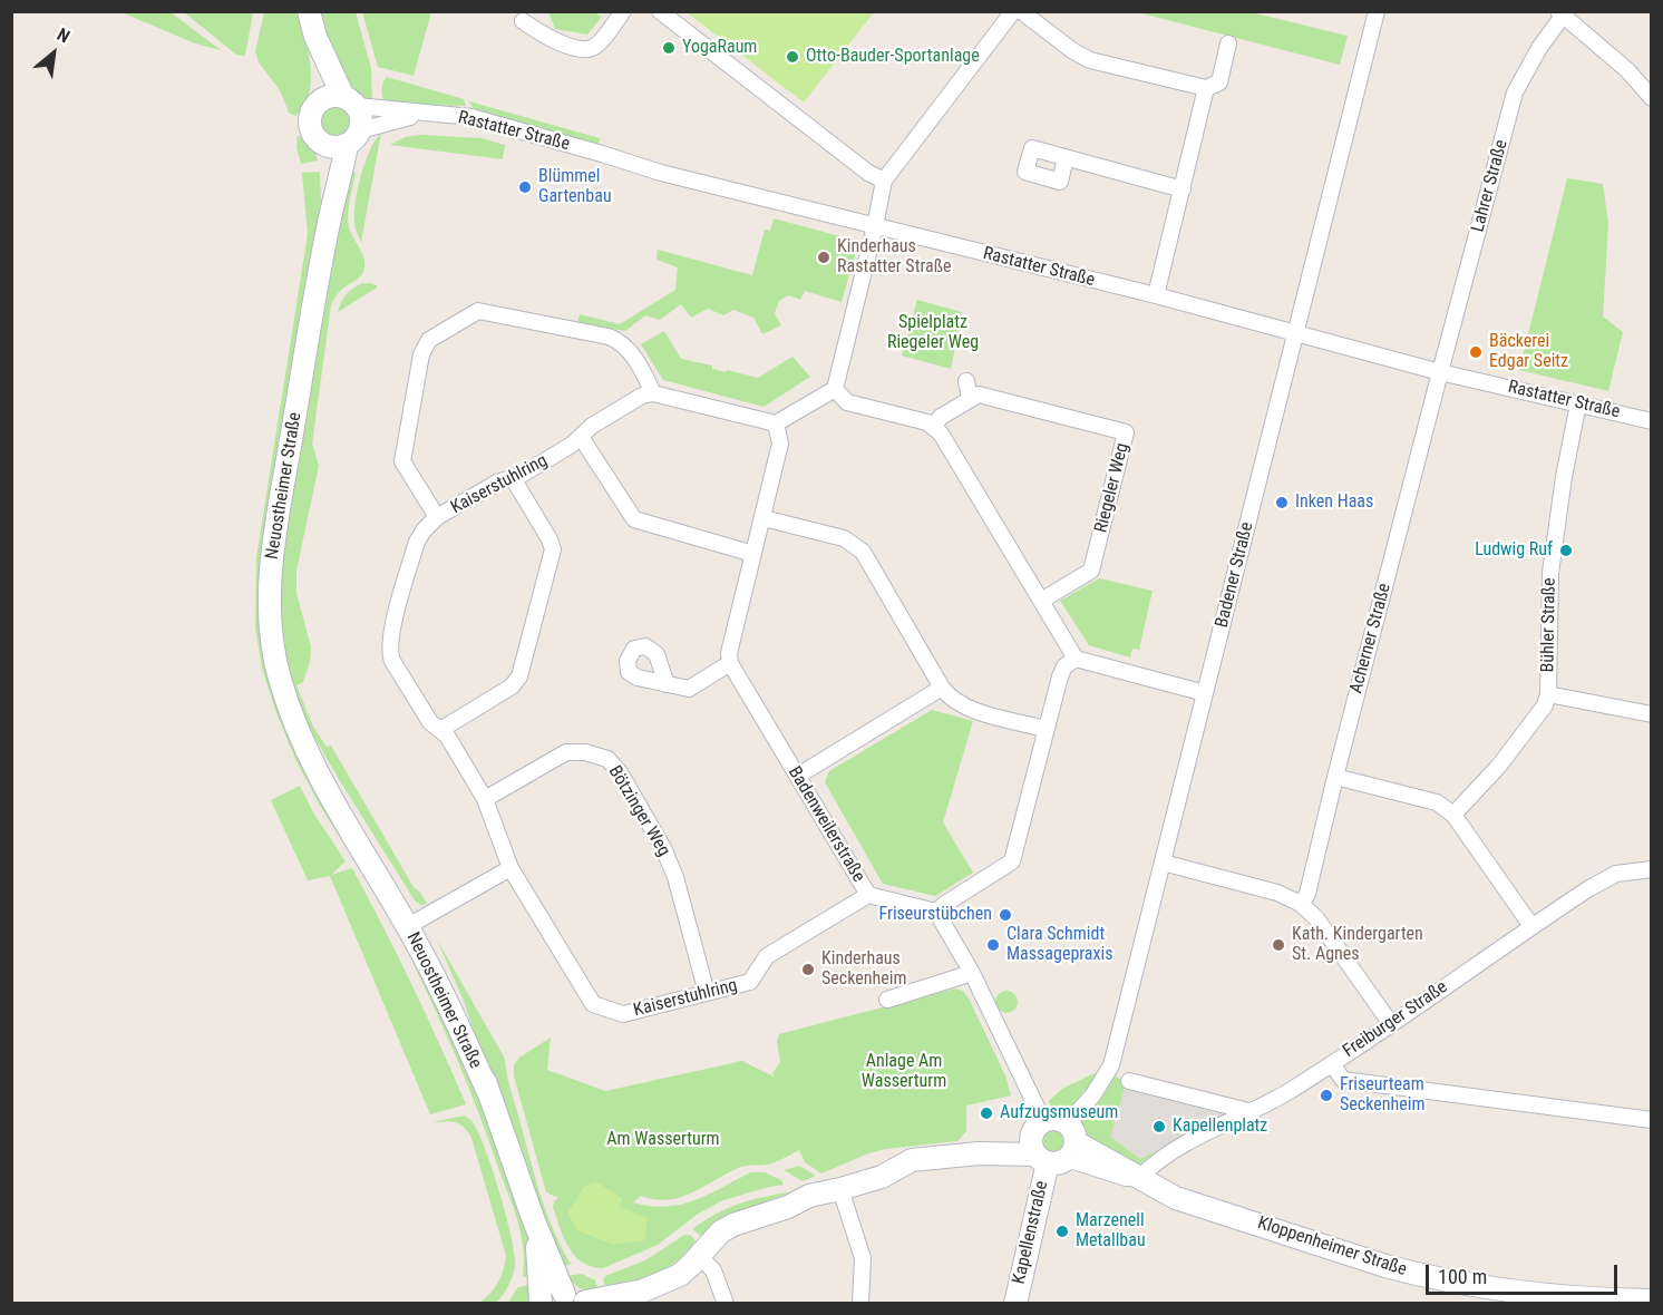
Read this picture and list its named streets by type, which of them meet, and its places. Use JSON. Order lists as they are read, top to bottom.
{
  "streets": {
    "main road": ["Neuostheimer Straße", "Kapellenstraße", "Kloppenheimer Straße"],
    "street": [
      "Rastatter Straße",
      "Lahrer Straße",
      "Kaiserstuhlring",
      "Riegeler Weg",
      "Badener Straße",
      "Bühler Straße",
      "Acherner Straße",
      "Bötzinger Weg",
      "Badenweilerstraße",
      "Freiburger Straße"
    ]
  },
  "crossings": [
    ["Rastatter Straße", "Lahrer Straße"],
    ["Rastatter Straße", "Neuostheimer Straße"],
    ["Rastatter Straße", "Badener Straße"],
    ["Rastatter Straße", "Bühler Straße"],
    ["Rastatter Straße", "Acherner Straße"],
    ["Lahrer Straße", "Acherner Straße"],
    ["Kaiserstuhlring", "Bötzinger Weg"],
    ["Kaiserstuhlring", "Badenweilerstraße"],
    ["Badener Straße", "Kapellenstraße"],
    ["Badener Straße", "Kloppenheimer Straße"],
    ["Freiburger Straße", "Kloppenheimer Straße"],
    ["Kapellenstraße", "Kloppenheimer Straße"]
  ],
  "parks": ["Spielplatz Riegeler Weg", "Anlage Am Wasserturm", "Am Wasserturm"],
  "places": [
    "YogaRaum",
    "Otto-Bauder-Sportanlage",
    "Blümmel Gartenbau",
    "Kinderhaus Rastatter Straße",
    "Bäckerei Edgar Seitz",
    "Inken Haas",
    "Ludwig Ruf",
    "Friseurstübchen",
    "Clara Schmidt Massagepraxis",
    "Kath. Kindergarten St. Agnes",
    "Kinderhaus Seckenheim",
    "Friseurteam Seckenheim",
    "Aufzugsmuseum",
    "Kapellenplatz",
    "Marzenell Metallbau"
  ],
  "scale_bar": "100 m",
  "north": "top right"
}
